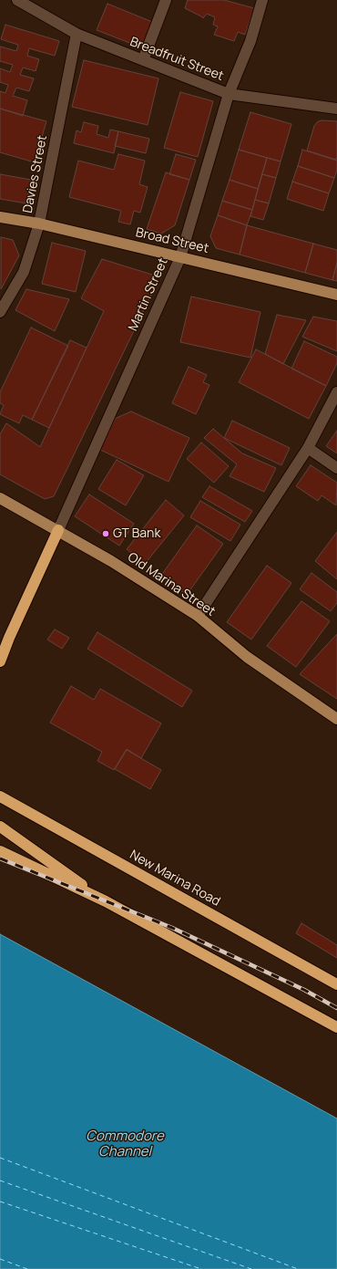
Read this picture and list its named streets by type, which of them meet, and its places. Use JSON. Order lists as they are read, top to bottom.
{
  "streets": {
    "highway": ["New Marina Road"],
    "main road": ["Broad Street", "Old Marina Street"],
    "street": ["Breadfruit Street", "Davies Street", "Martin Street"]
  },
  "crossings": [
    ["Breadfruit Street", "Davies Street"],
    ["Breadfruit Street", "Martin Street"],
    ["Davies Street", "Broad Street"],
    ["Broad Street", "Martin Street"],
    ["Martin Street", "Old Marina Street"]
  ],
  "water": ["Commodore Channel"],
  "places": ["GT Bank"]
}
